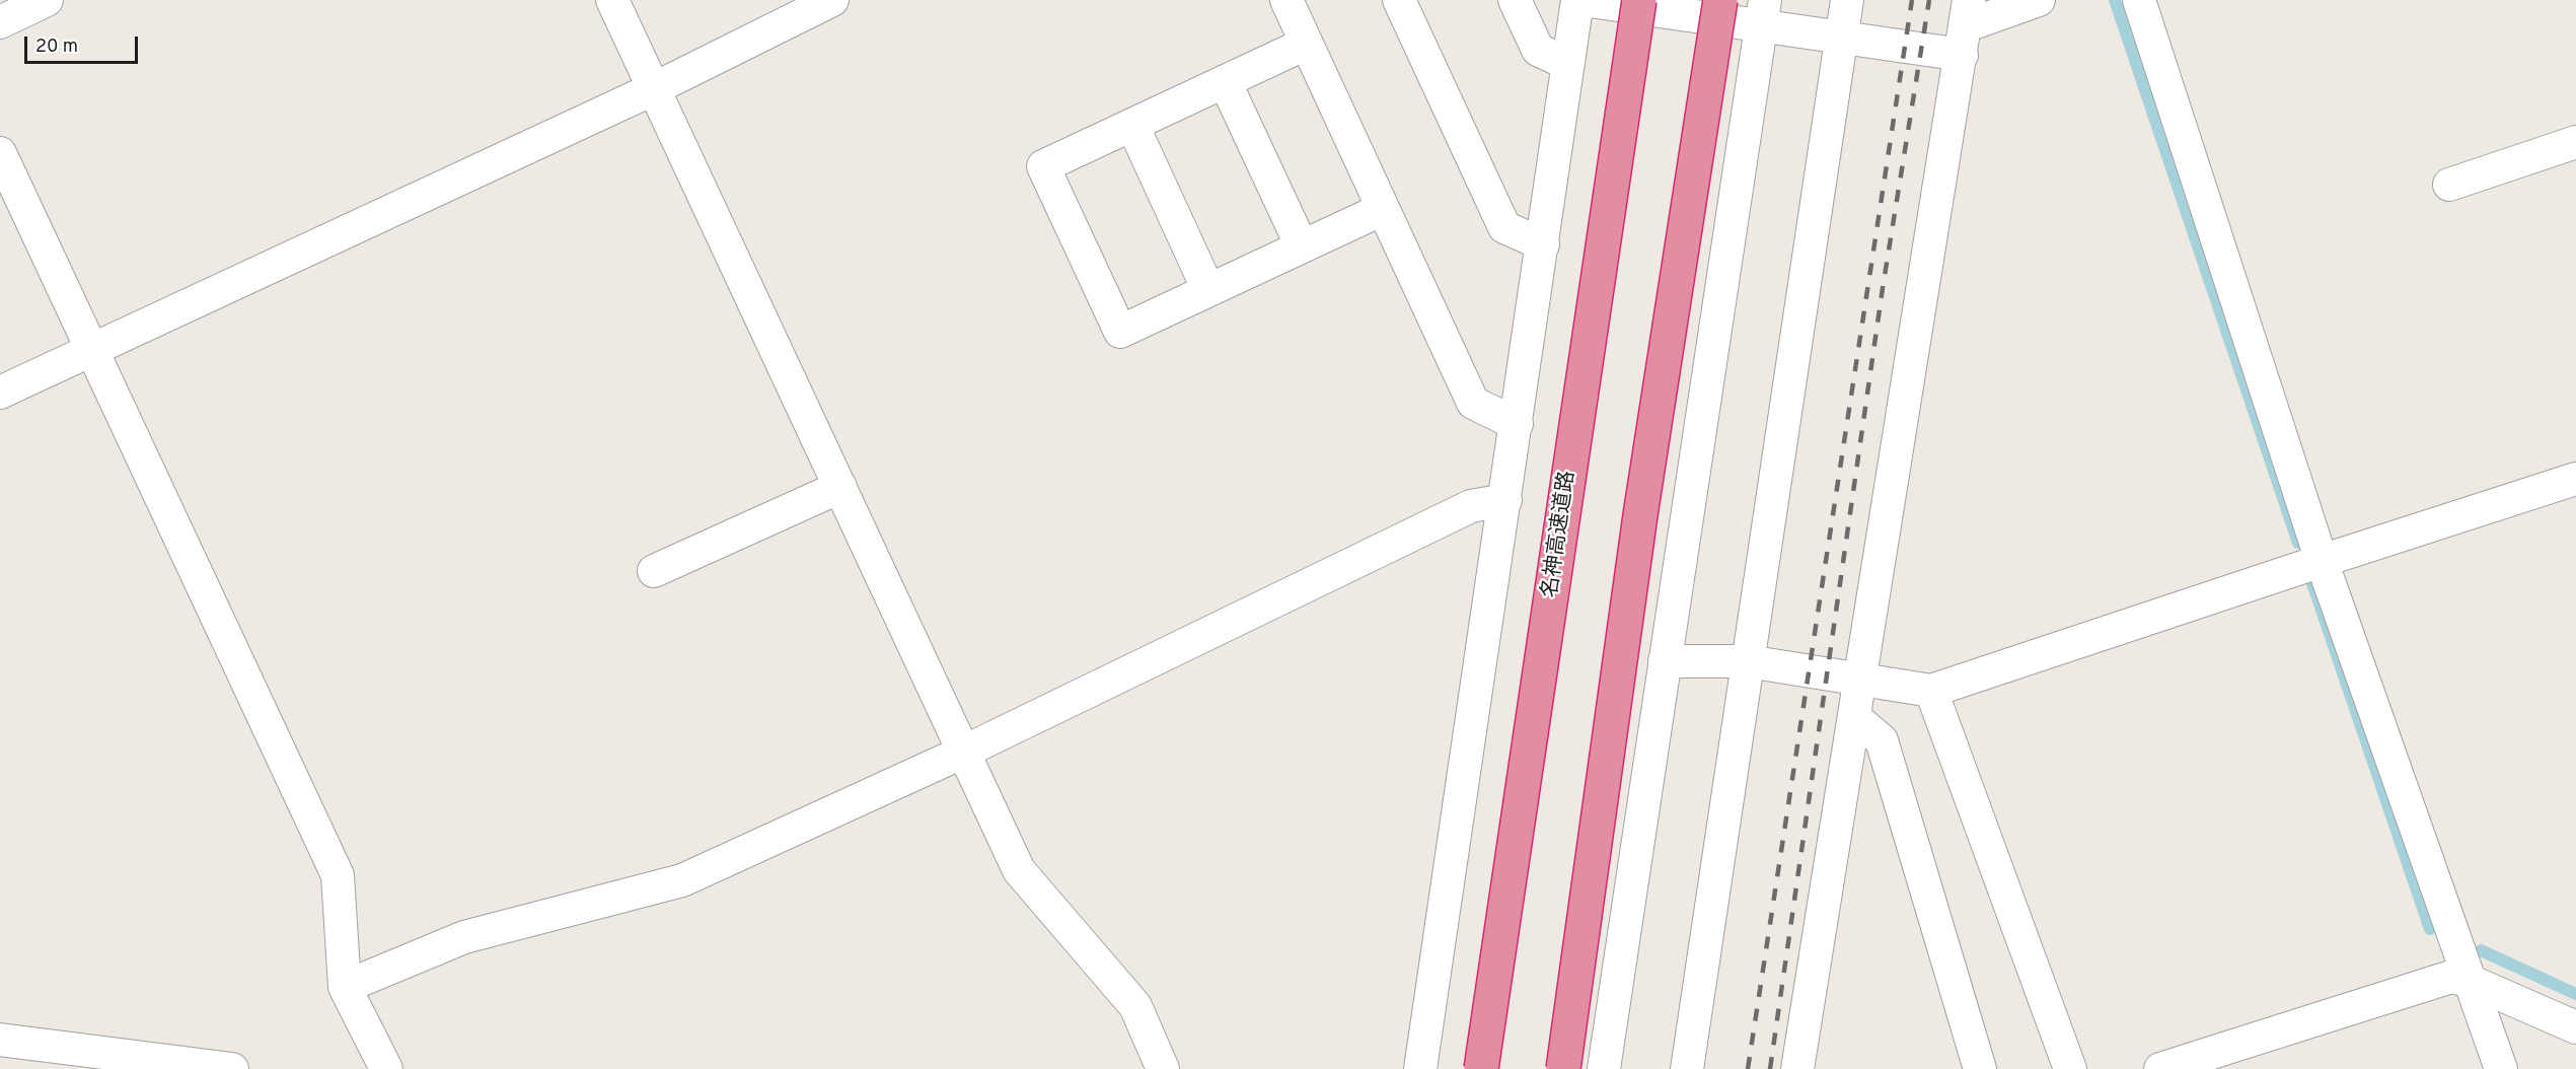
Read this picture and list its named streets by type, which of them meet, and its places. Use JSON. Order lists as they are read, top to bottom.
{
  "streets": {
    "highway": ["名神高速道路"]
  },
  "scale_bar": "20 m"
}
